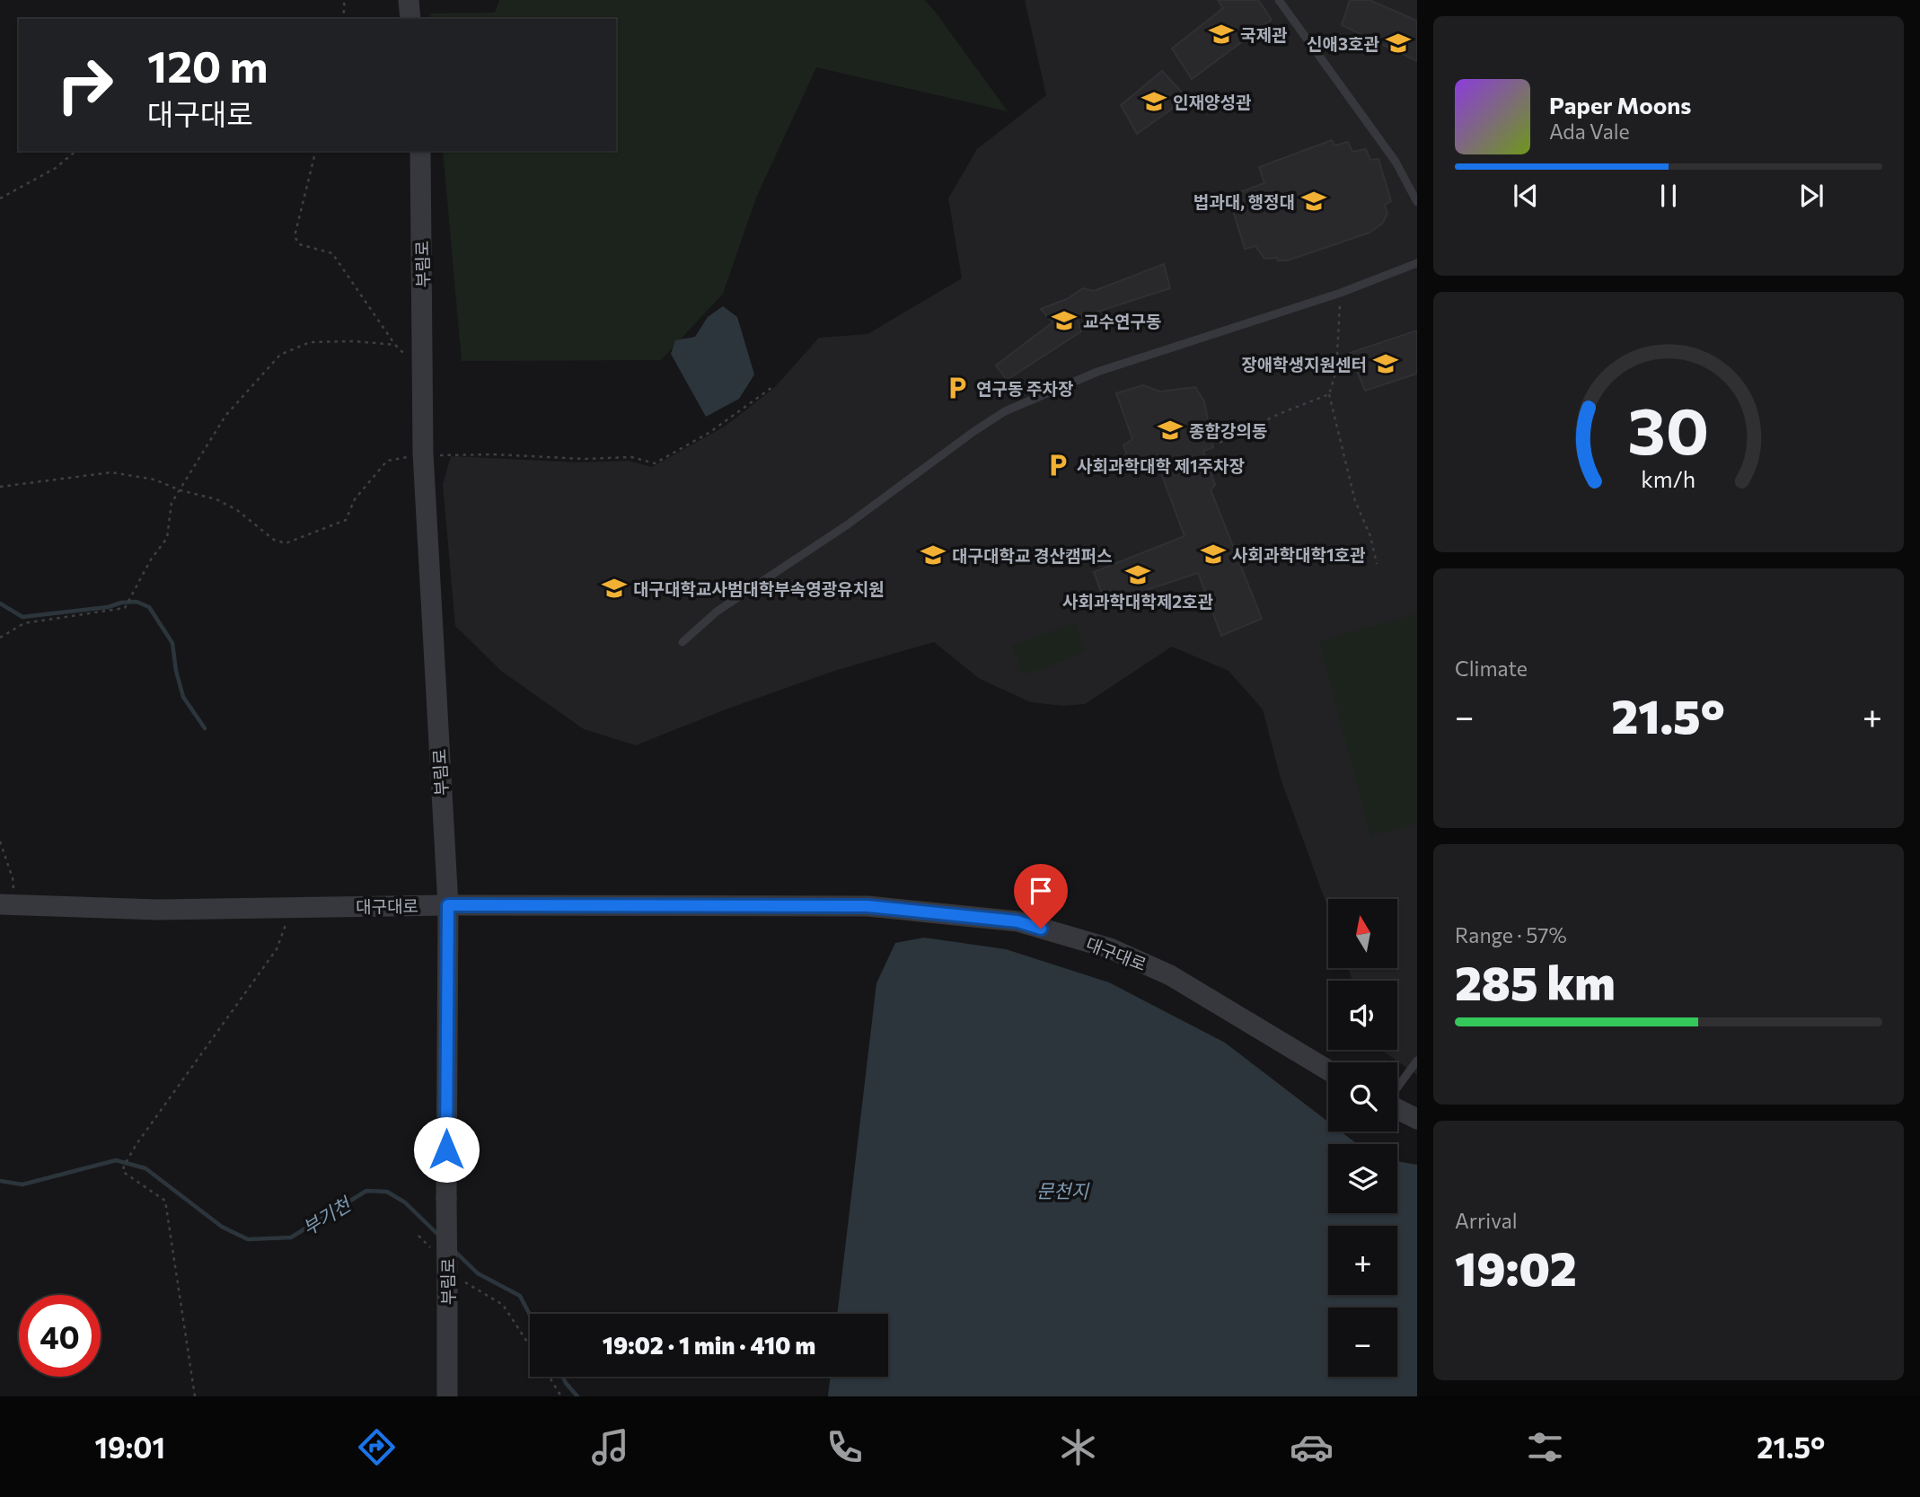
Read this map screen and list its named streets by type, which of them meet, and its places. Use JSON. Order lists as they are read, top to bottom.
{
  "streets": {
    "street": ["부림로", "대구대로"]
  },
  "crossings": [
    ["부림로", "대구대로"]
  ],
  "water": ["문천지", "부기천"],
  "places": {
    "school or university": [
      "국제관",
      "신애3호관",
      "인재양성관",
      "법과대, 행정대",
      "교수연구동",
      "장애학생지원센터",
      "종합강의동",
      "사회과학대학1호관",
      "대구대학교 경산캠퍼스",
      "사회과학대학제2호관",
      "대구대학교사범대학부속영광유치원"
    ],
    "parking": ["연구동 주차장", "사회과학대학 제1주차장"]
  },
  "north": "top",
  "page": {
    "turn": ["120 m", "대구대로"],
    "song": ["Paper Moons", "Ada Vale"],
    "tile": [
      "Climate",
      ["Range · 57%", "285 km"],
      ["Arrival", "19:02"]
    ],
    "heat": ["−", "21.5°", "+"],
    "map_buttons": ["+", "−"],
    "limit": "40",
    "trip": "19:02 · 1 min · 410 m",
    "tabs": ["19:01", "21.5°"],
    "gauge": ["30", "km/h"]
  }
}
